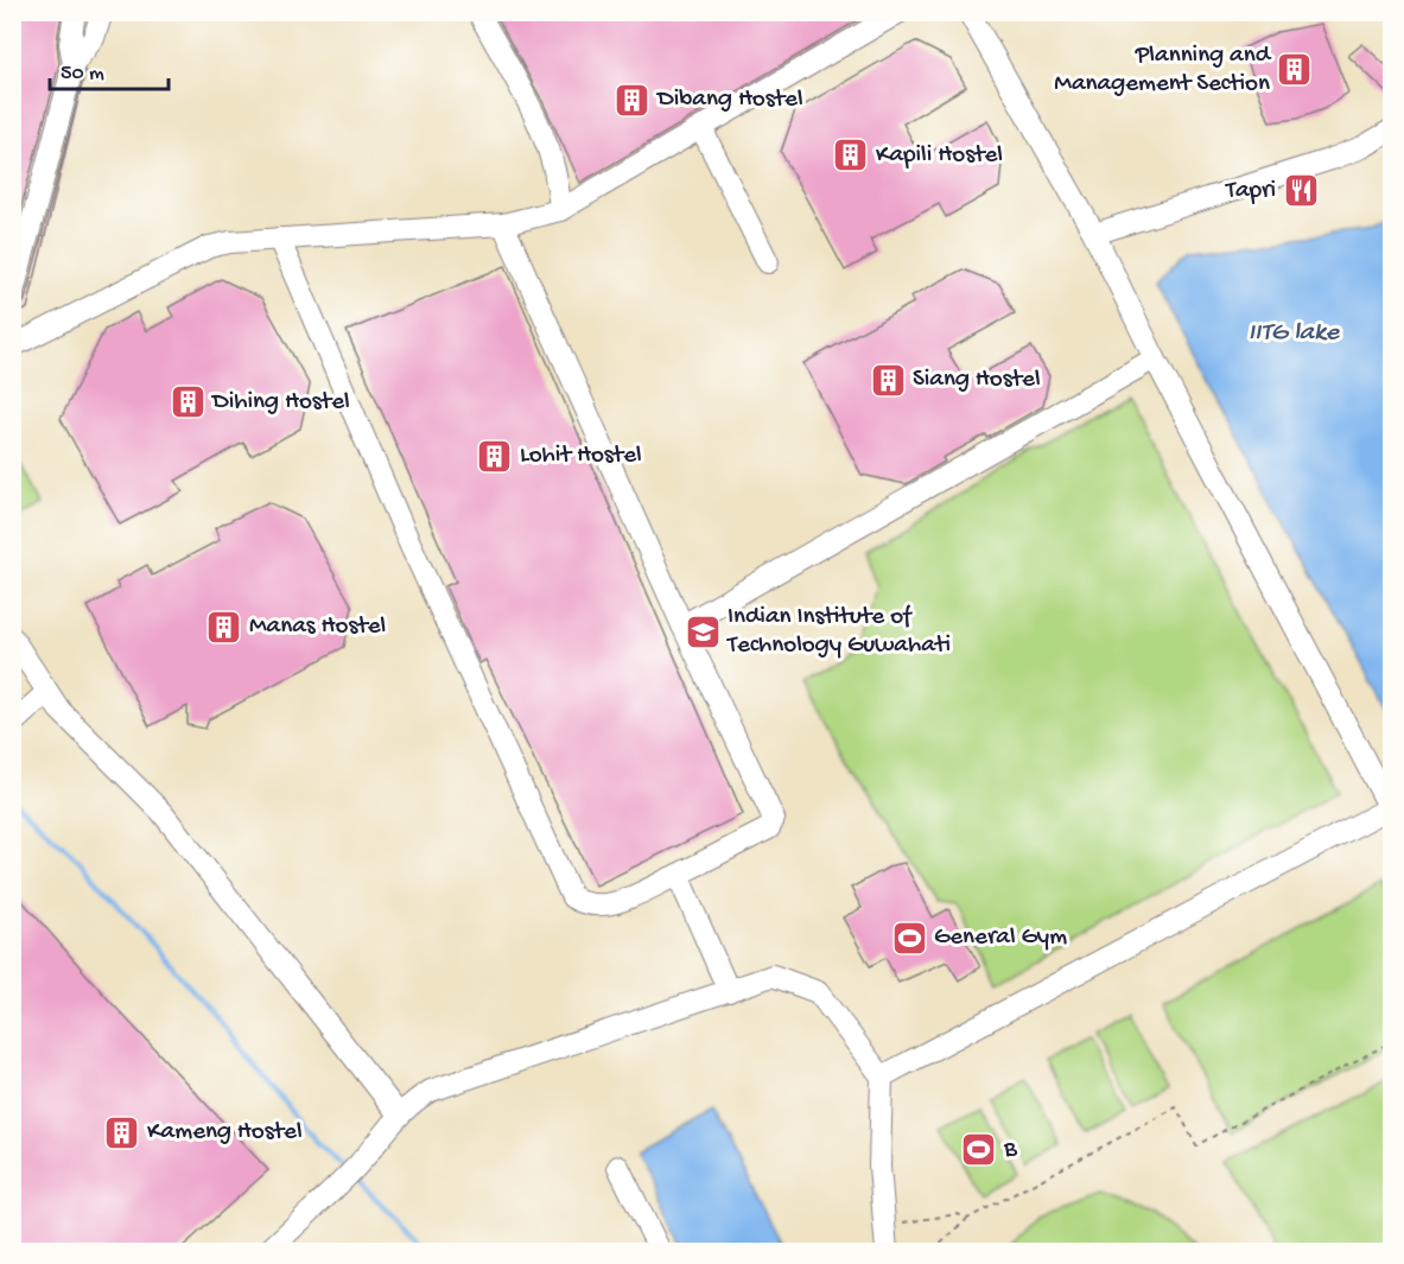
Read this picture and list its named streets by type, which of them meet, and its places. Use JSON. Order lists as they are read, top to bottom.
{
  "water": ["IITG lake"],
  "places": {
    "building": [
      "Planning and Management Section",
      "Dibang Hostel",
      "Kapili Hostel",
      "Siang Hostel",
      "Dihing Hostel",
      "Lohit Hostel",
      "Manas Hostel",
      "Kameng Hostel"
    ],
    "restaurant": ["Tapri"],
    "school or university": ["Indian Institute of Technology Guwahati"],
    "sports": ["General Gym", "B"]
  },
  "scale_bar": "50 m"
}
